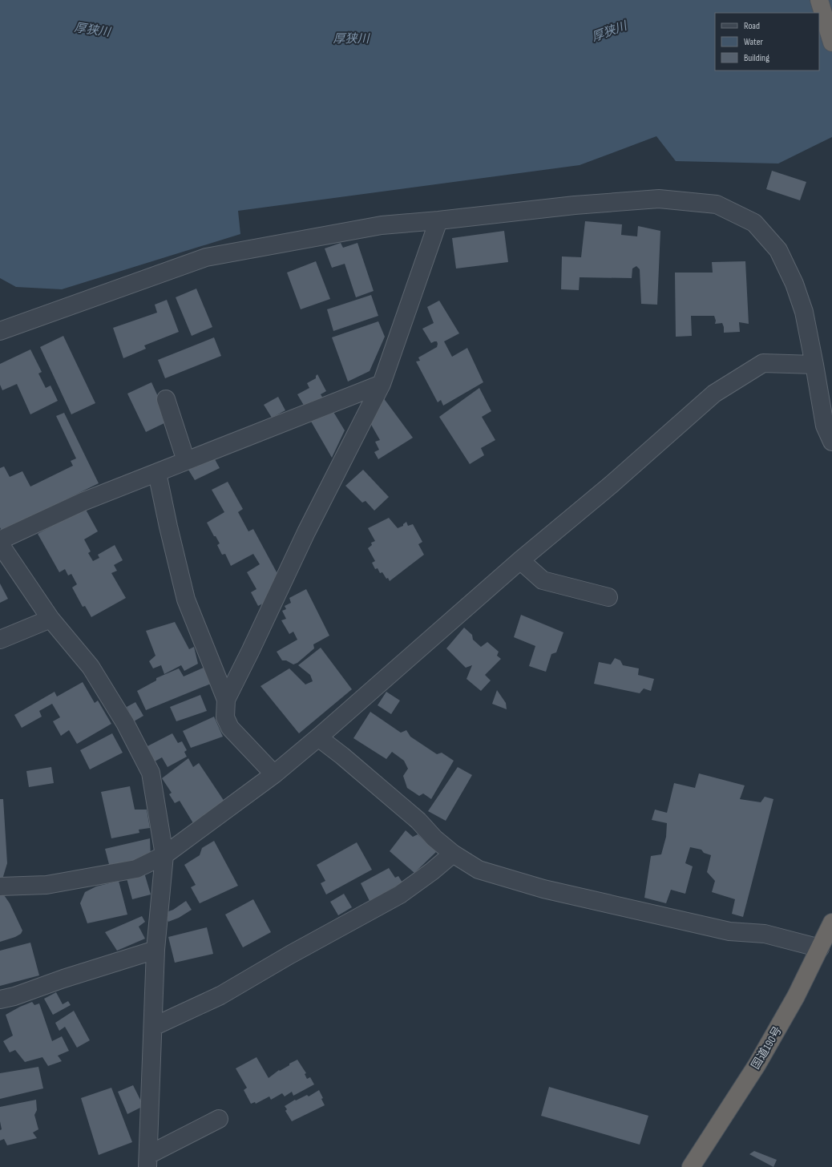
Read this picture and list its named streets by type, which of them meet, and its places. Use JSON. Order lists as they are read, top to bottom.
{
  "streets": {
    "highway": ["国道190号"]
  },
  "water": ["厚狭川"],
  "legend": ["Road", "Water", "Building"]
}
